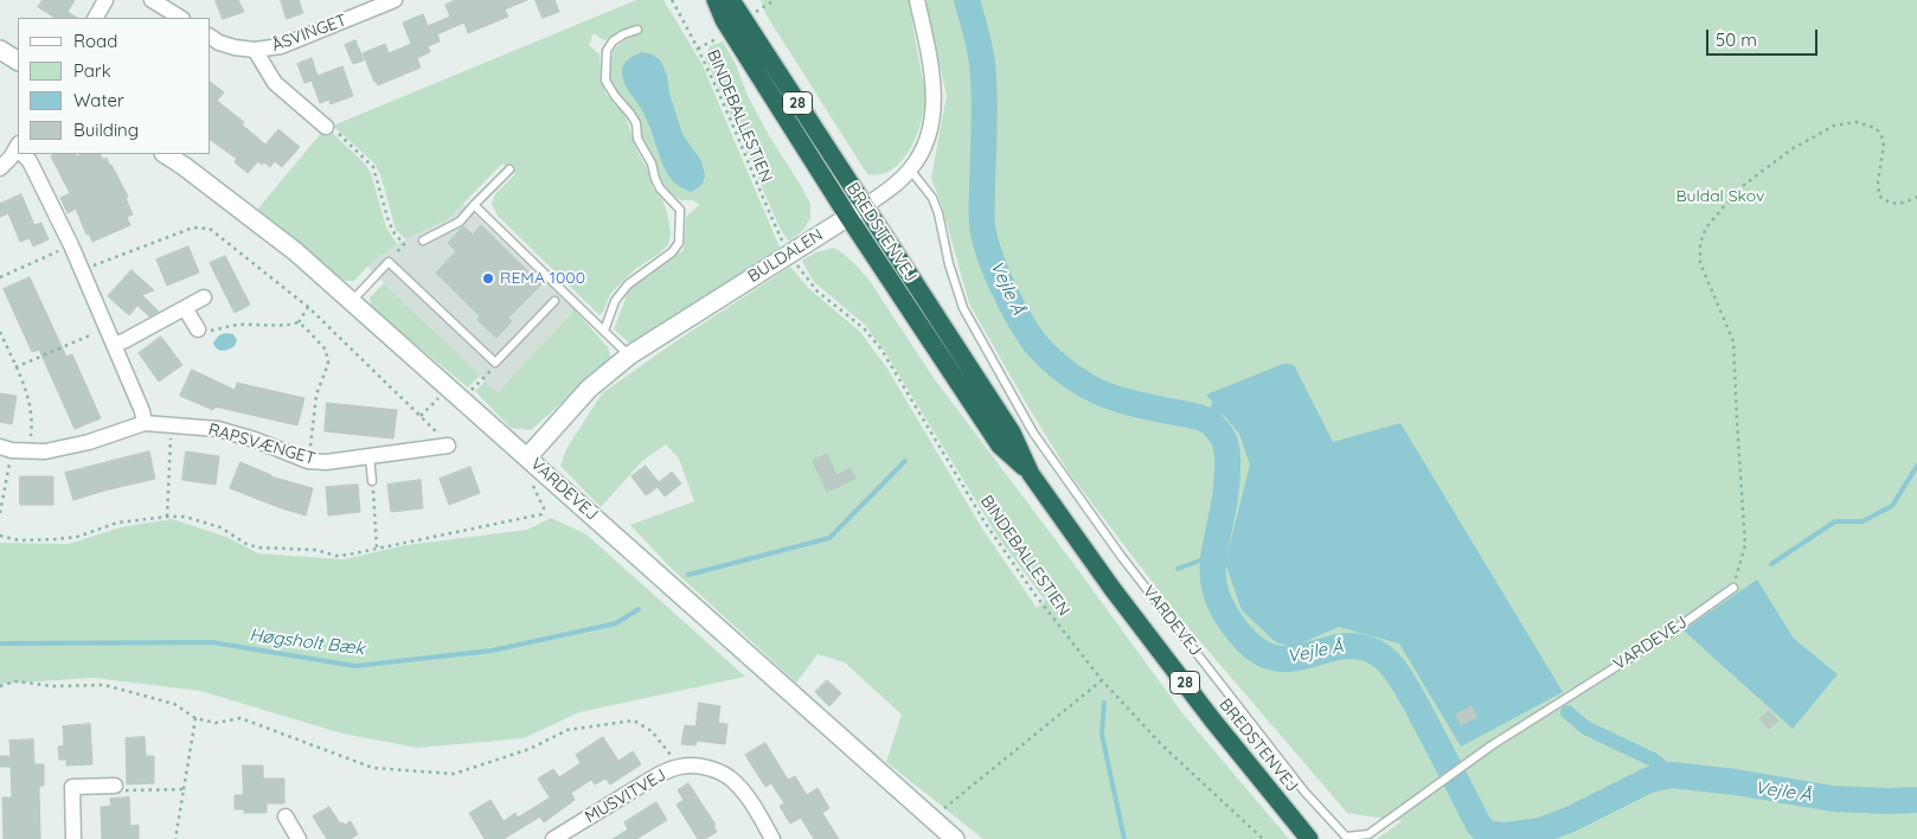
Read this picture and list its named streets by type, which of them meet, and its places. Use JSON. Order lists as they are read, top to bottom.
{
  "streets": {
    "highway": ["28", "BREDSTENVEJ"],
    "street": [
      "ÅSVINGET",
      "BULDALEN",
      "RAPSVÆNGET",
      "VARDEVEJ",
      "MUSVITVEJ"
    ],
    "path": ["BINDEBALLESTIEN"]
  },
  "crossings": [
    ["BREDSTENVEJ", "BULDALEN"],
    ["BULDALEN", "VARDEVEJ"]
  ],
  "water": ["Vejle Å", "Høgsholt Bæk"],
  "parks": ["Buldal Skov"],
  "places": ["REMA 1000"],
  "legend": [
    "Road",
    "Park",
    "Water",
    "Building"
  ],
  "scale_bar": "50 m"
}
